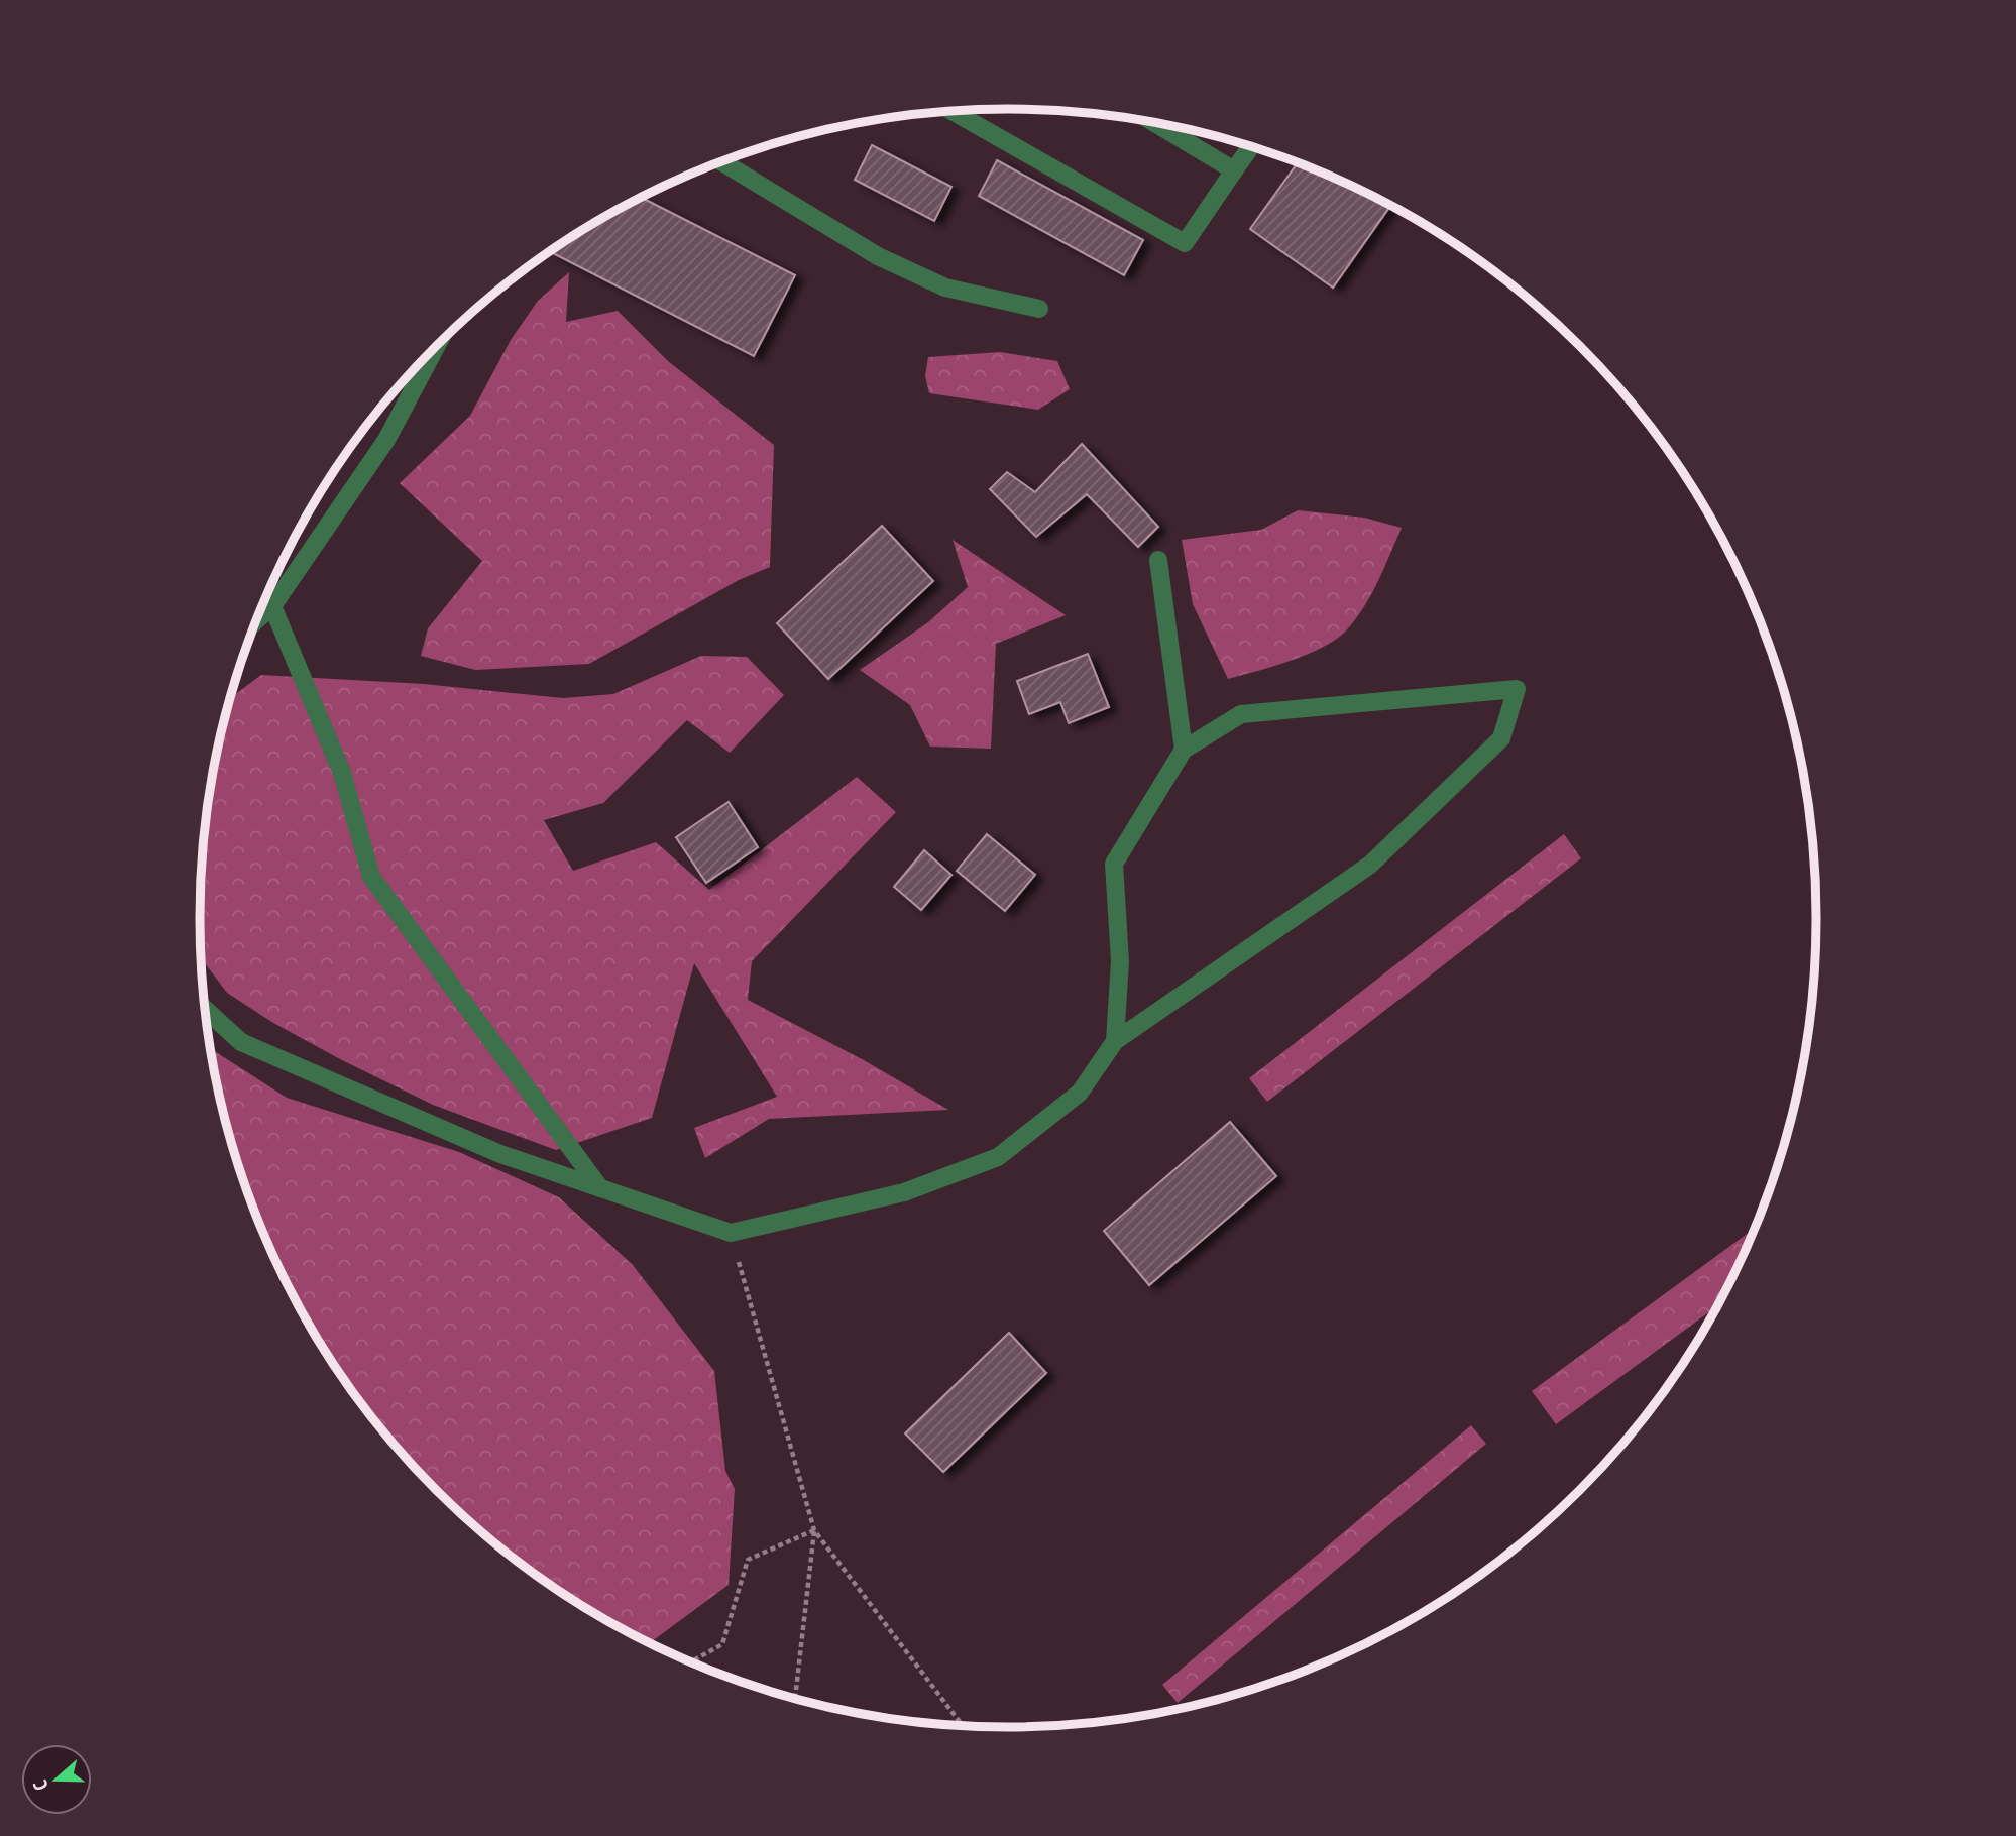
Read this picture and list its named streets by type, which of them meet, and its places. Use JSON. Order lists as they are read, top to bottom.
{
  "north": "left"
}
